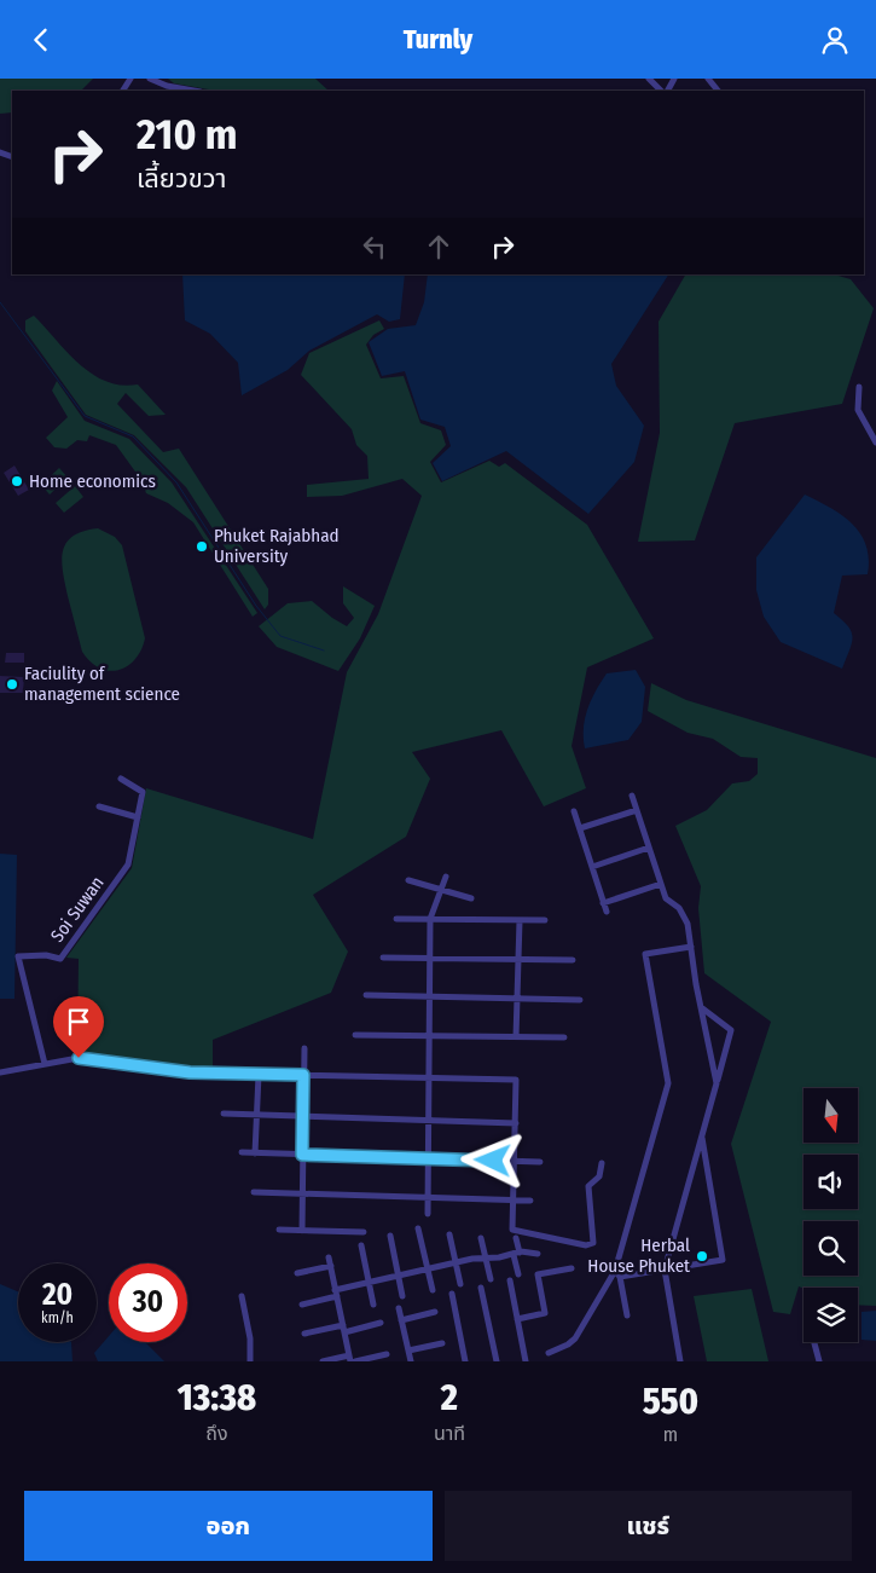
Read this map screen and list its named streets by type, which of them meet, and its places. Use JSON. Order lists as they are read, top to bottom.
{
  "streets": {
    "street": ["Soi Suwan"]
  },
  "places": [
    "Home economics",
    "Phuket Rajabhad University",
    "Faciulity of management science",
    "Herbal House Phuket"
  ],
  "north": "bottom",
  "page": {
    "header": "Turnly",
    "turn": ["210 m", "เลี้ยวขวา"],
    "speed": "20 km/h",
    "limit": "30",
    "eta": [
      "13:38",
      "ถึง",
      "2",
      "นาที",
      "550",
      "m"
    ],
    "buttons": ["ออก", "แชร์"]
  }
}
